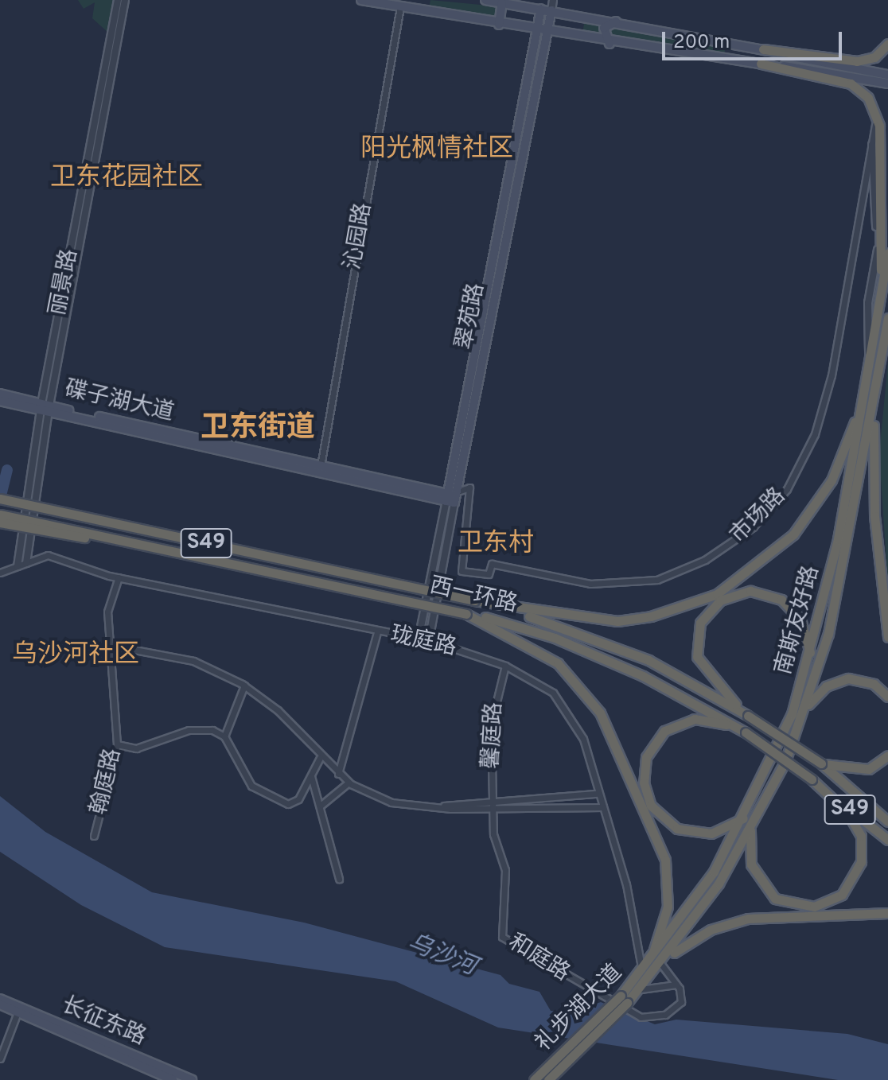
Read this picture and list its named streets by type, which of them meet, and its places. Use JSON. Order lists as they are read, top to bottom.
{
  "streets": {
    "highway": [
      "S49",
      "西一环路",
      "南斯友好路",
      "礼步湖大道"
    ],
    "main road": ["翠苑路", "碟子湖大道", "长征东路"],
    "street": [
      "沁园路",
      "丽景路",
      "市场路",
      "珑庭路",
      "馨庭路",
      "翰庭路",
      "和庭路"
    ]
  },
  "crossings": [
    ["沁园路", "碟子湖大道"],
    ["丽景路", "碟子湖大道"],
    ["丽景路", "珑庭路"],
    ["翠苑路", "碟子湖大道"],
    ["翠苑路", "市场路"],
    ["翠苑路", "珑庭路"],
    ["碟子湖大道", "市场路"],
    ["南斯友好路", "礼步湖大道"],
    ["珑庭路", "馨庭路"],
    ["珑庭路", "翰庭路"],
    ["珑庭路", "礼步湖大道"],
    ["馨庭路", "和庭路"]
  ],
  "districts": [
    "阳光枫情社区",
    "卫东花园社区",
    "卫东街道",
    "卫东村",
    "乌沙河社区"
  ],
  "water": ["乌沙河"],
  "scale_bar": "200 m"
}
